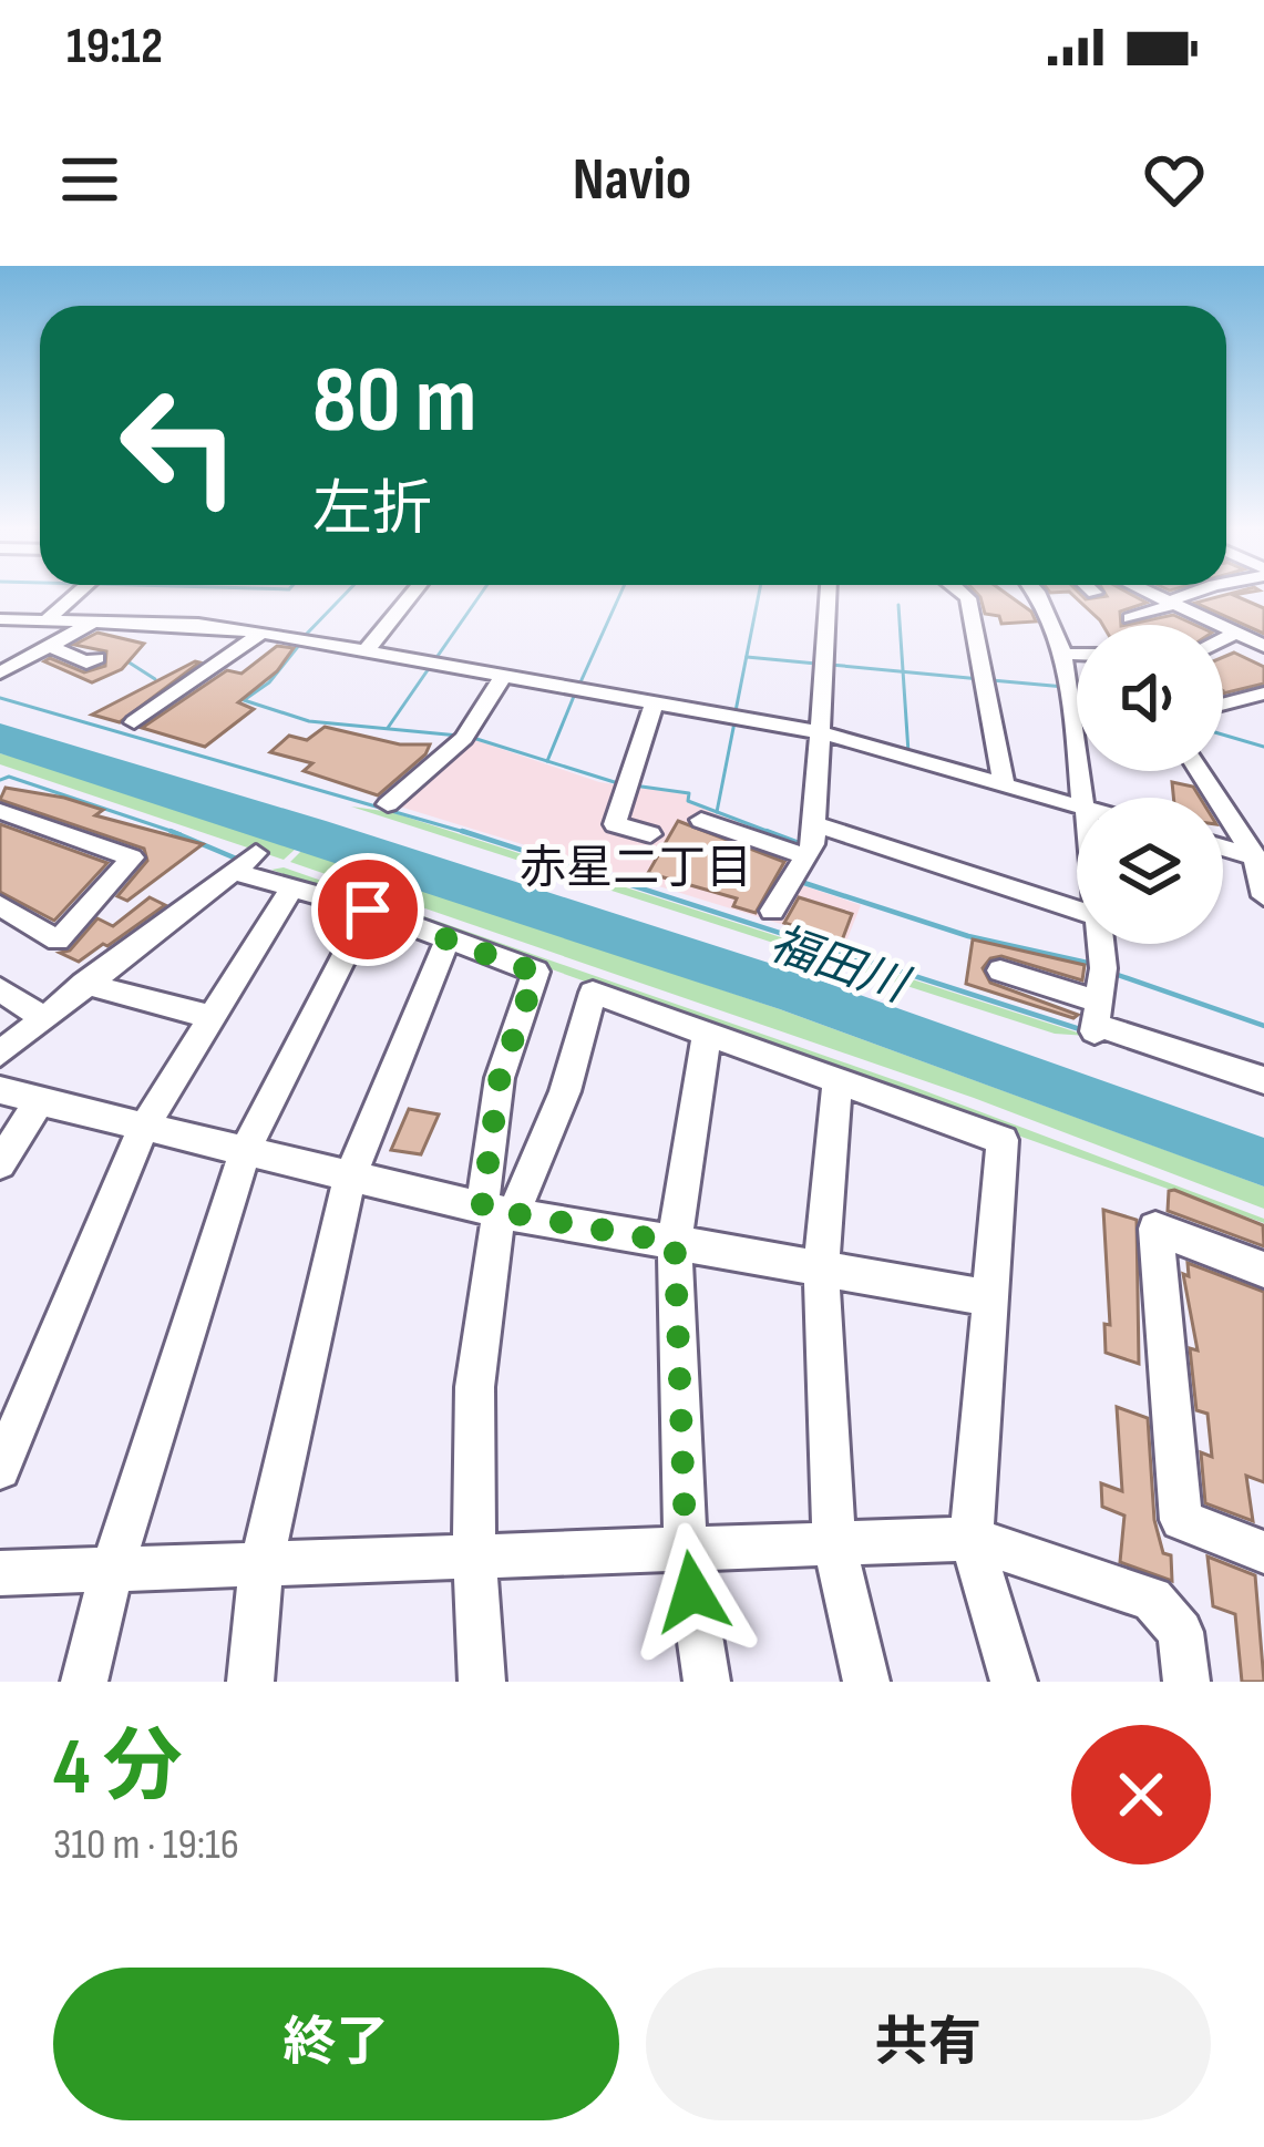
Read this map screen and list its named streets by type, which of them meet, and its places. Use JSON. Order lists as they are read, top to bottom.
{
  "districts": ["赤星二丁目"],
  "water": ["福田川"],
  "page": {
    "status": "19:12",
    "header": "Navio",
    "turn": ["80 m", "左折"],
    "heading": ["4 分", "310 m · 19:16"],
    "buttons": ["終了", "共有"]
  }
}
